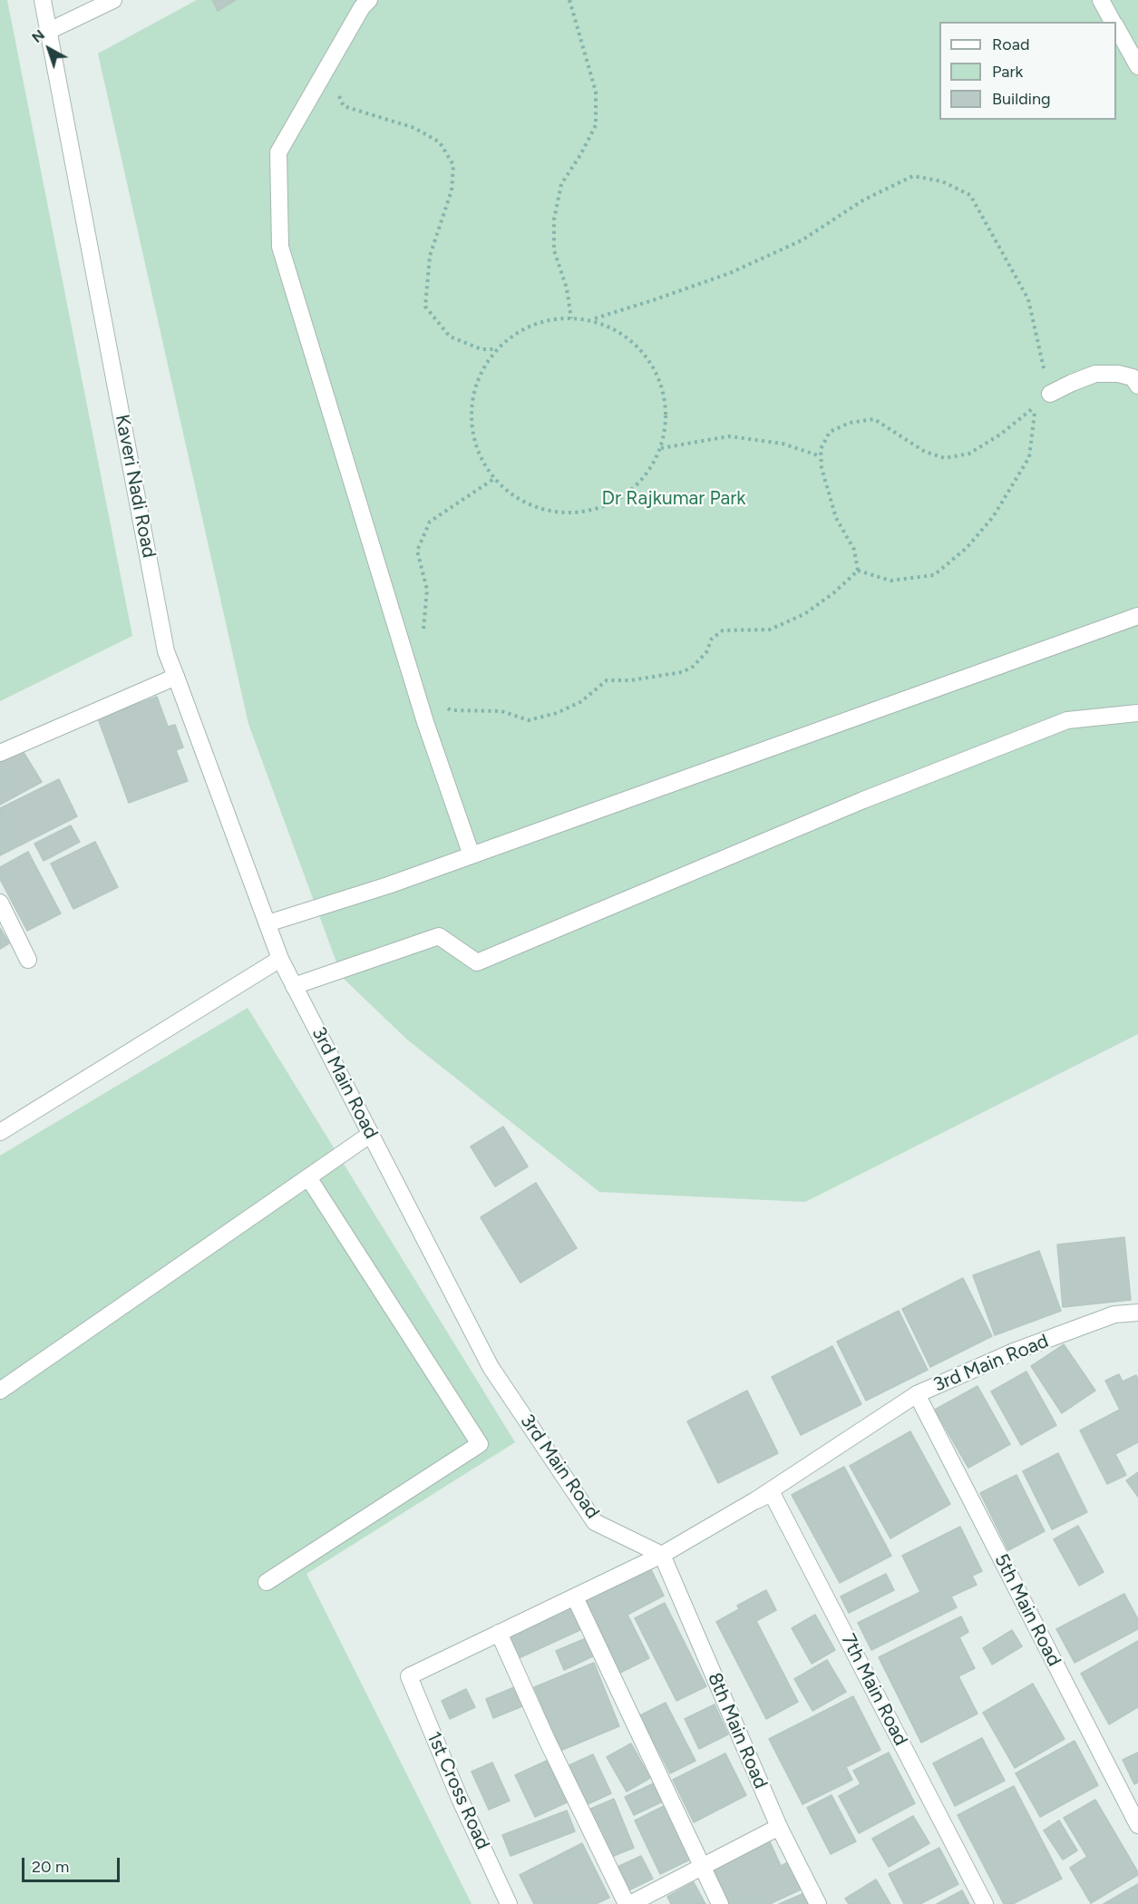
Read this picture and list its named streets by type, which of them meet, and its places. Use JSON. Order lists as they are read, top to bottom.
{
  "streets": {
    "street": [
      "Kaveri Nadi Road",
      "3rd Main Road",
      "5th Main Road",
      "7th Main Road",
      "8th Main Road",
      "1st Cross Road"
    ]
  },
  "crossings": [
    ["Kaveri Nadi Road", "3rd Main Road"],
    ["3rd Main Road", "5th Main Road"],
    ["3rd Main Road", "7th Main Road"],
    ["3rd Main Road", "8th Main Road"]
  ],
  "parks": ["Dr Rajkumar Park"],
  "legend": ["Road", "Park", "Building"],
  "scale_bar": "20 m",
  "north": "top left"
}
